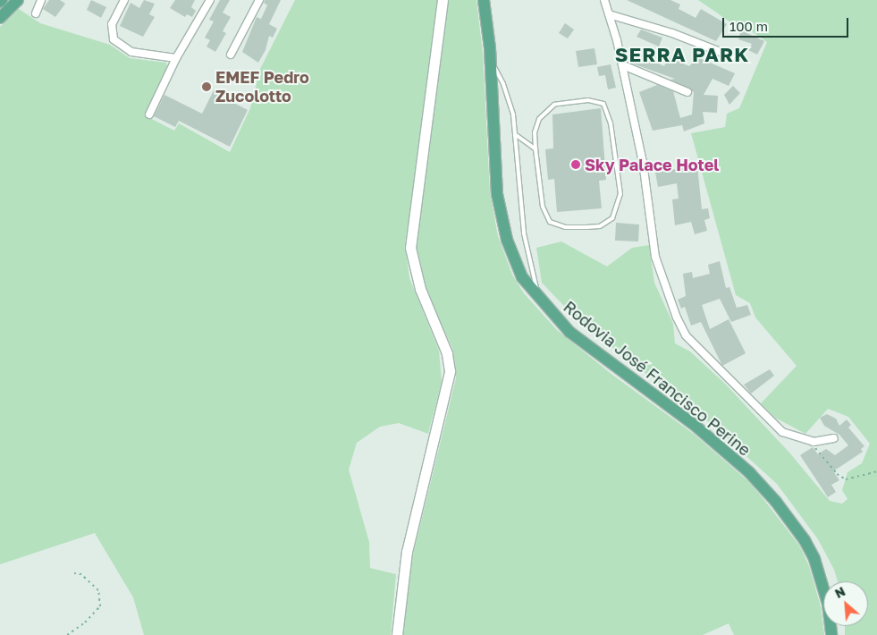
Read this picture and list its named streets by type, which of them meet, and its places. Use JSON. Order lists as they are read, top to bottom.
{
  "streets": {
    "main road": ["Rodovia José Francisco Perine"]
  },
  "districts": ["SERRA PARK"],
  "places": ["EMEF Pedro Zucolotto", "Sky Palace Hotel"],
  "scale_bar": "100 m",
  "north": "top left"
}
